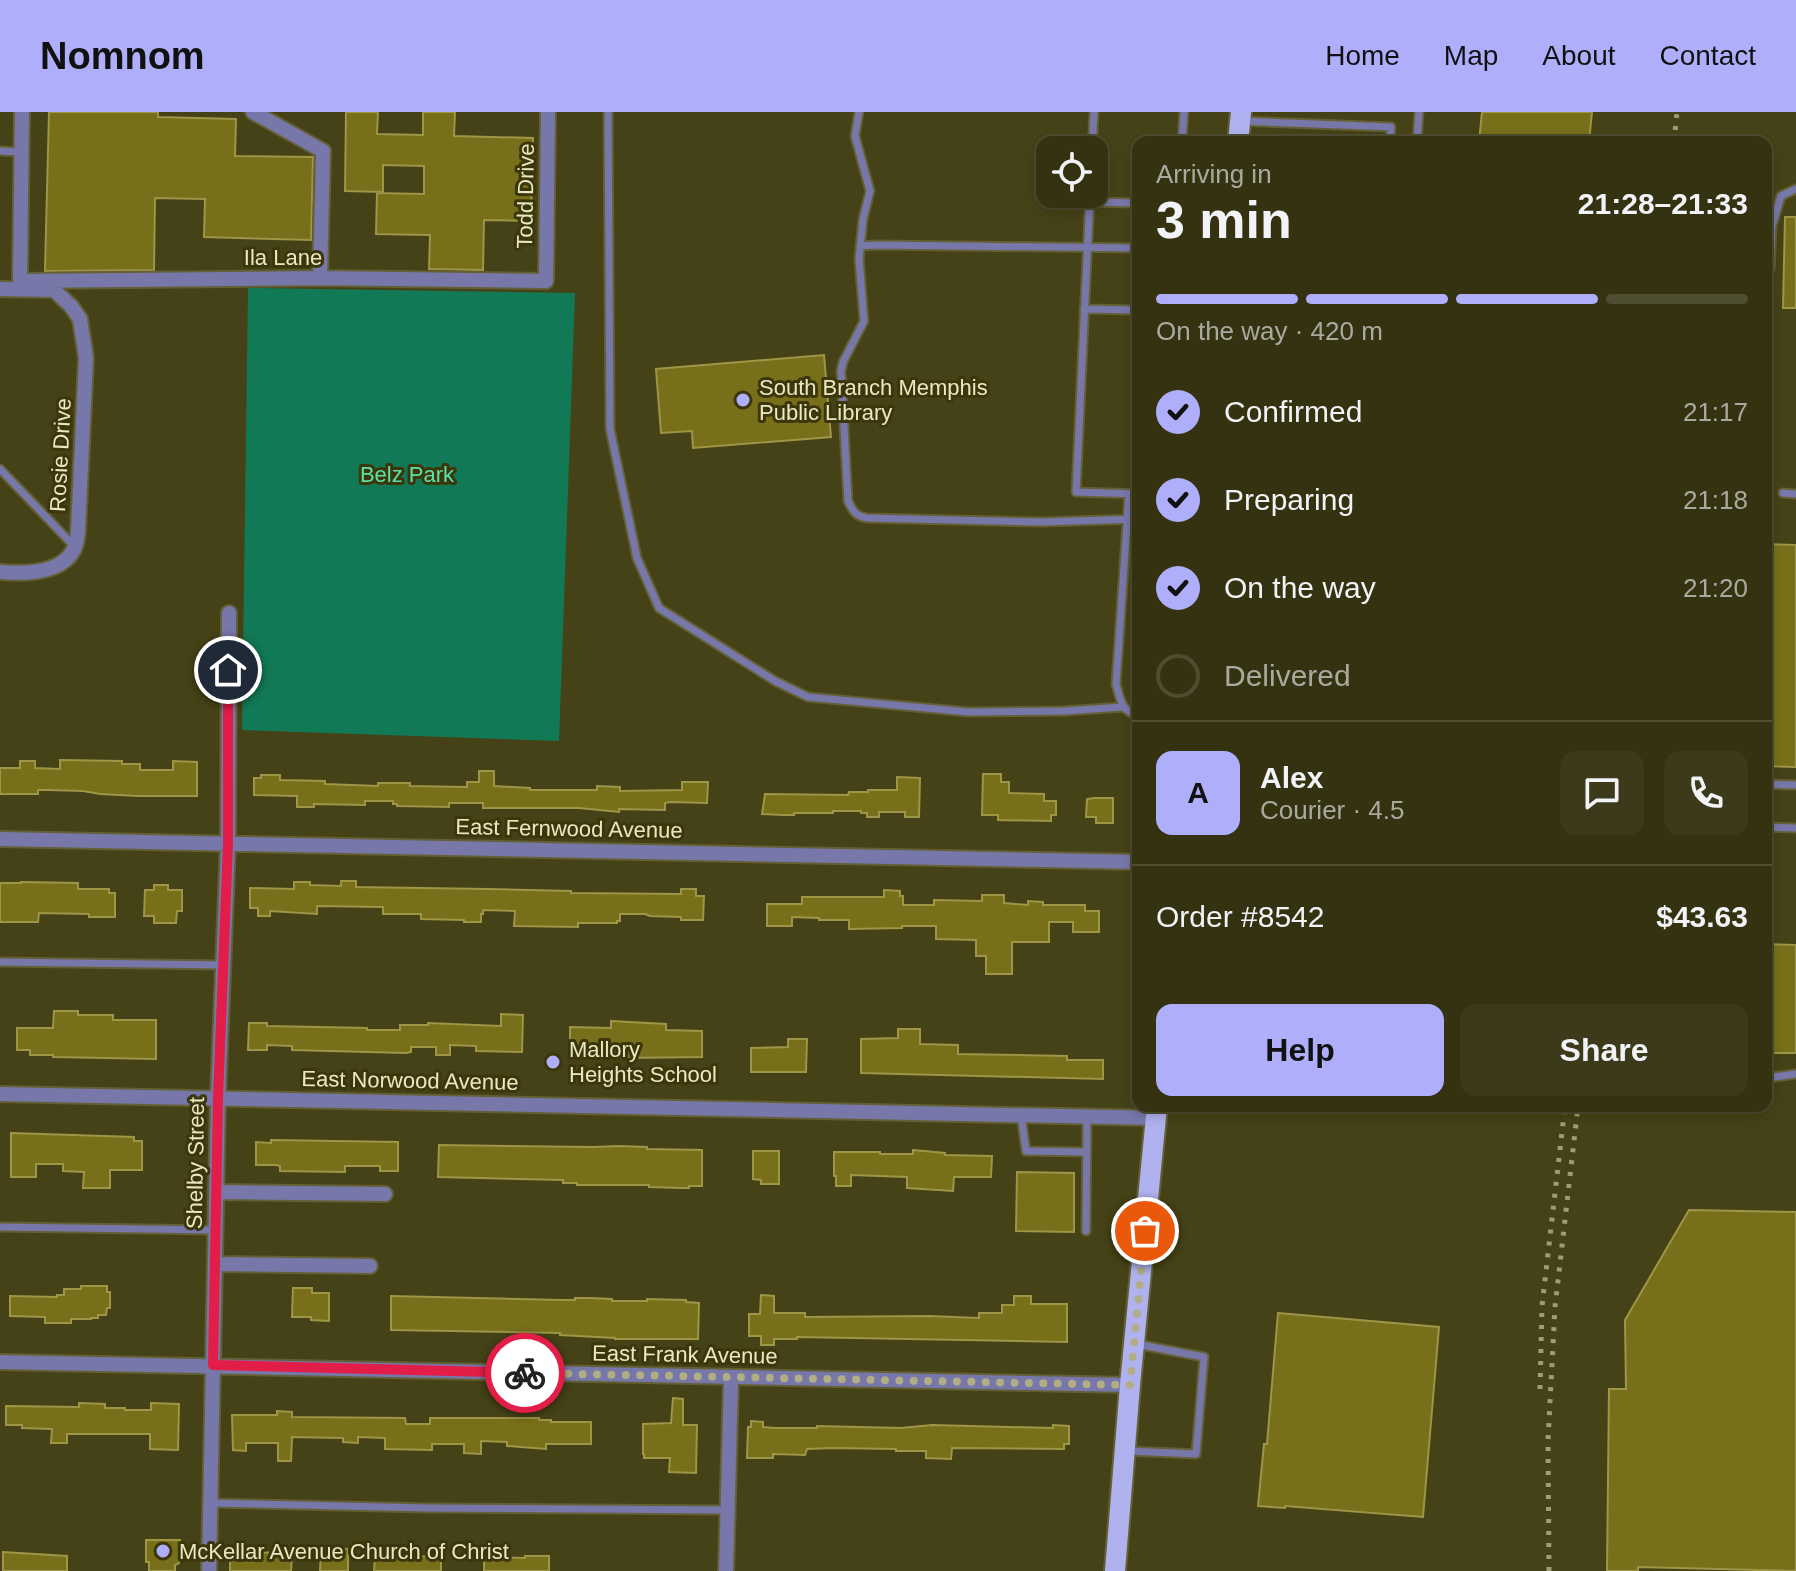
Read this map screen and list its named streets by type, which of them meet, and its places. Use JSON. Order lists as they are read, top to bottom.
{
  "streets": {
    "street": [
      "Todd Drive",
      "Ila Lane",
      "Rosie Drive",
      "East Fernwood Avenue",
      "East Norwood Avenue",
      "Shelby Street",
      "East Frank Avenue"
    ]
  },
  "crossings": [
    ["Todd Drive", "Ila Lane"],
    ["East Fernwood Avenue", "Shelby Street"],
    ["East Norwood Avenue", "Shelby Street"],
    ["Shelby Street", "East Frank Avenue"]
  ],
  "parks": ["Belz Park"],
  "places": ["South Branch Memphis Public Library", "Mallory Heights School", "McKellar Avenue Church of Christ"],
  "page": {
    "header": "Nomnom",
    "nav": [
      "Home",
      "Map",
      "About",
      "Contact"
    ],
    "heading": ["3 min", "Arriving in", "21:28–21:33"],
    "panel": [
      "Alex",
      "Courier · 4.5",
      "Order #8542",
      "$43.63"
    ],
    "bar": "On the way · 420 m",
    "list": [
      ["Confirmed", "21:17"],
      ["Preparing", "21:18"],
      ["On the way", "21:20"],
      "Delivered"
    ],
    "round": "A",
    "buttons": ["Help", "Share"]
  }
}
